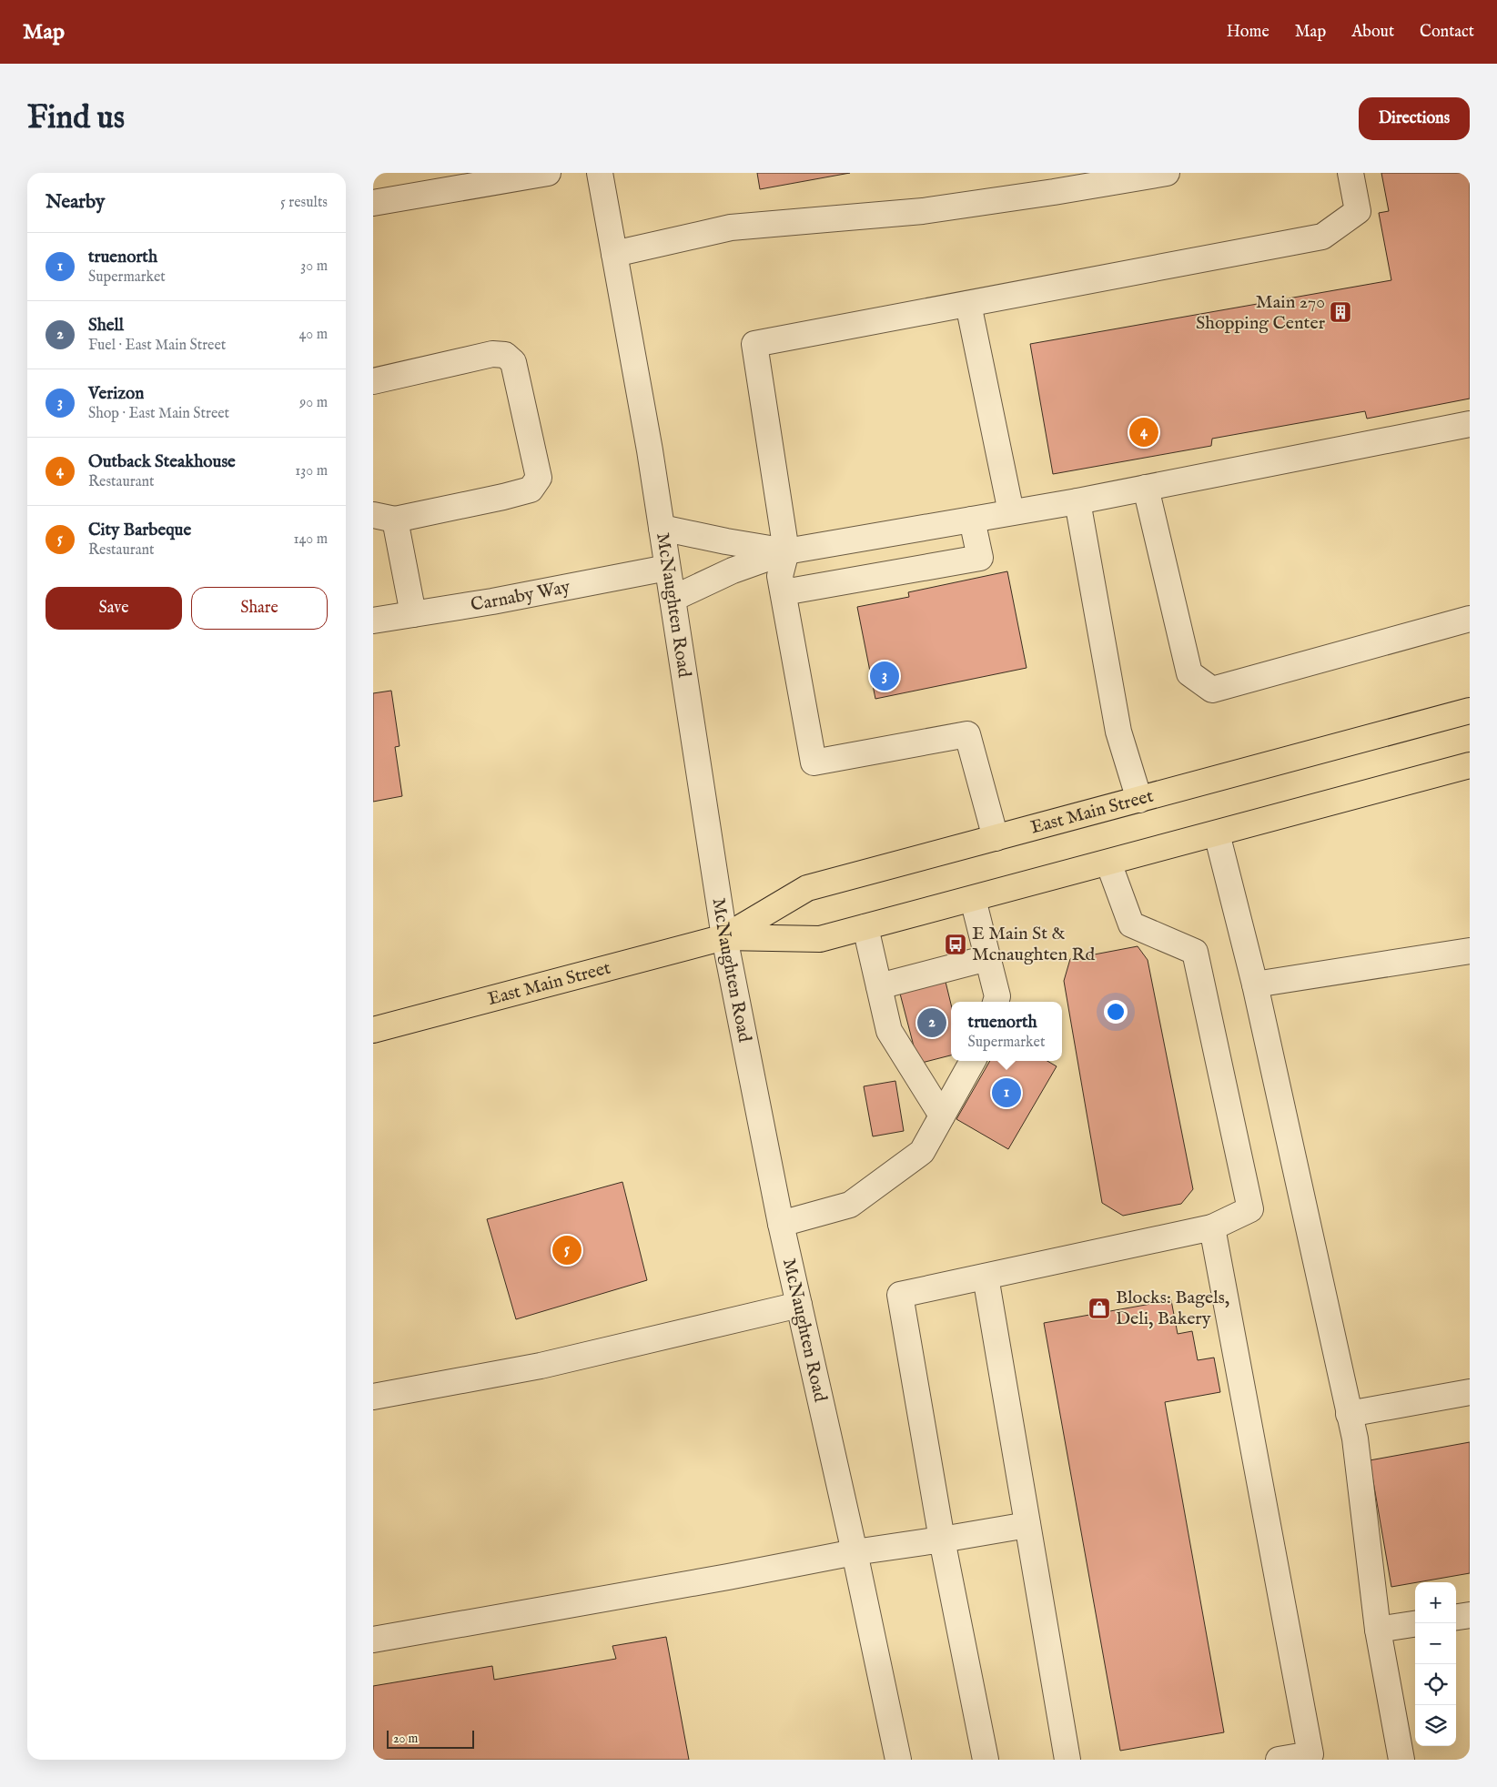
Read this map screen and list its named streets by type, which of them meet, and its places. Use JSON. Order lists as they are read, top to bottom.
{
  "streets": {
    "main road": ["East Main Street"],
    "street": ["Carnaby Way", "McNaughten Road"]
  },
  "crossings": [
    ["Carnaby Way", "McNaughten Road"],
    ["McNaughten Road", "East Main Street"]
  ],
  "places": {
    "building": ["Main 270 Shopping Center"],
    "bus stop": ["E Main St & Mcnaughten Rd"],
    "shop": ["Blocks: Bagels, Deli, Bakery"]
  },
  "scale_bar": "20 m",
  "page": {
    "header": "Map",
    "nav": [
      "Home",
      "Map",
      "About",
      "Contact"
    ],
    "buttons": [
      "Directions",
      ["Save", "Share"]
    ],
    "title": "Find us",
    "heading": ["Nearby", "5 results"],
    "list": [
      {
        "mark": "1",
        "name": "truenorth",
        "note": "Supermarket",
        "value": "30 m"
      },
      {
        "mark": "2",
        "name": "Shell",
        "note": "Fuel · East Main Street",
        "value": "40 m"
      },
      {
        "mark": "3",
        "name": "Verizon",
        "note": "Shop · East Main Street",
        "value": "90 m"
      },
      {
        "mark": "4",
        "name": "Outback Steakhouse",
        "note": "Restaurant",
        "value": "130 m"
      },
      {
        "mark": "5",
        "name": "City Barbeque",
        "note": "Restaurant",
        "value": "140 m"
      }
    ],
    "pins": [
      "4",
      "3",
      "2",
      "1",
      "5"
    ],
    "popup": ["truenorth", "Supermarket"],
    "map_buttons": ["+", "−"],
    "scale": "20 m"
  }
}
